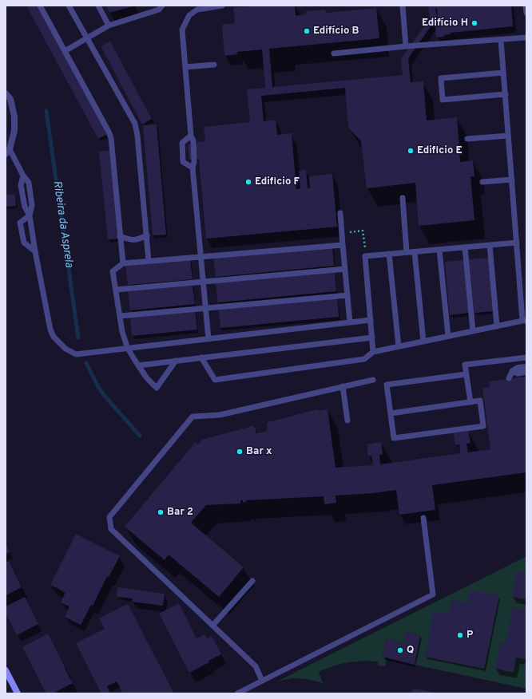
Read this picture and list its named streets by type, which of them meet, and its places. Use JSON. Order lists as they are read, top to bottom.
{
  "water": ["Ribeira da Asprela"],
  "places": [
    "Edifício H",
    "Edifício B",
    "Edificio E",
    "Edificio F",
    "Bar x",
    "Bar 2",
    "P",
    "Q"
  ]
}
